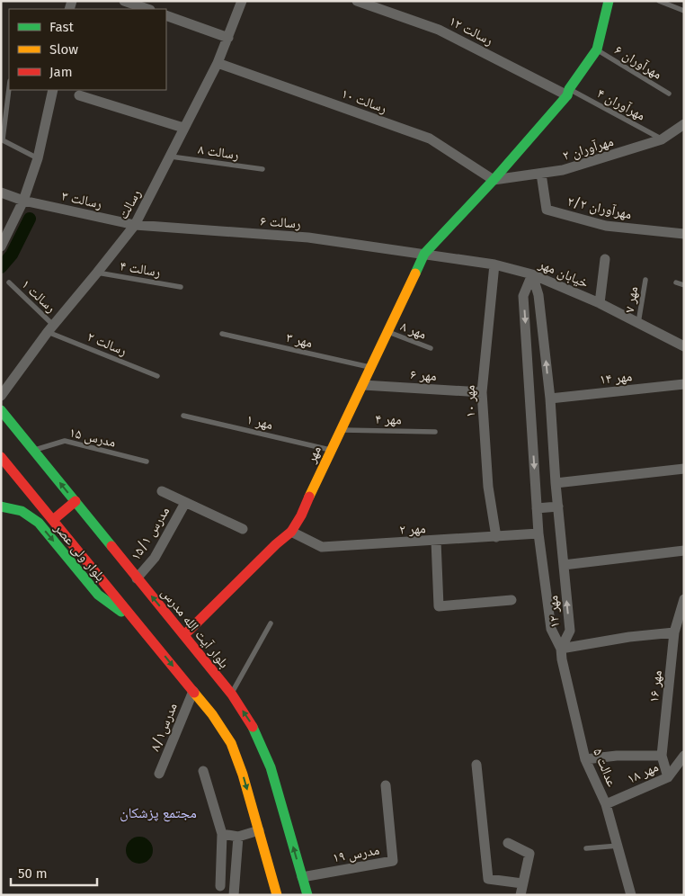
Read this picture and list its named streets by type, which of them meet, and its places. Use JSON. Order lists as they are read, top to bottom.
{
  "streets": {
    "main road": ["مهر", "بلوار ولی عصر", "بلوار آیت الله مدرس"],
    "street": [
      "رسالت ۱۲",
      "رسالت ۱۰",
      "مهرآوران ۲",
      "رسالت ۳",
      "رسالت",
      "مهرآوران ۲/۲",
      "رسالت ۶",
      "خیابان مهر",
      "مهر ۶",
      "مهر ۱۴",
      "مهر ۱۰",
      "مهر ۲",
      "مدرس ۱۵/۱",
      "مهر ۱۲",
      "مهر ۱۶",
      "مدرس۸/۱",
      "عدالت ۵",
      "مهر ۱۸",
      "مدرس ۱۹"
    ],
    "lane": [
      "مهرآوران ۶",
      "مهرآوران ۴",
      "رسالت ۸",
      "رسالت ۴",
      "رسالت ۱",
      "مهر ۷",
      "مهر ۸",
      "مهر ۳",
      "رسالت ۲",
      "مهر ۴",
      "مهر ۱",
      "مدرس ۱۵"
    ]
  },
  "crossings": [
    ["رسالت ۱۲", "مهرآوران ۴"],
    ["رسالت ۱۲", "مهر"],
    ["مهرآوران ۶", "مهر"],
    ["رسالت ۱۰", "مهرآوران ۲"],
    ["رسالت ۱۰", "رسالت"],
    ["رسالت ۱۰", "مهر"],
    ["مهرآوران ۴", "مهرآوران ۲"],
    ["مهرآوران ۴", "مهر"],
    ["مهرآوران ۲", "مهرآوران ۲/۲"],
    ["مهرآوران ۲", "مهر"],
    ["رسالت ۸", "رسالت"],
    ["رسالت ۳", "رسالت"],
    ["رسالت ۳", "رسالت ۶"],
    ["رسالت", "رسالت ۶"],
    ["رسالت", "رسالت ۴"],
    ["رسالت", "رسالت ۱"],
    ["رسالت", "رسالت ۲"],
    ["رسالت ۶", "خیابان مهر"],
    ["رسالت ۶", "مهر"],
    ["خیابان مهر", "مهر ۷"],
    ["خیابان مهر", "مهر ۱۰"],
    ["خیابان مهر", "مهر"],
    ["خیابان مهر", "مهر ۱۲"],
    ["رسالت ۱", "رسالت ۲"],
    ["مهر ۸", "مهر"],
    ["مهر ۳", "مهر"],
    ["مهر ۶", "مهر ۱۰"],
    ["مهر ۶", "مهر"],
    ["مهر ۱۴", "مهر ۱۲"],
    ["مهر ۱۰", "مهر ۲"],
    ["مهر ۴", "مهر"],
    ["مهر ۱", "مهر"],
    ["مدرس ۱۵", "بلوار آیت الله مدرس"],
    ["مهر", "مهر ۲"],
    ["مهر", "بلوار آیت الله مدرس"],
    ["مهر ۲", "مهر ۱۲"],
    ["مدرس ۱۵/۱", "بلوار آیت الله مدرس"],
    ["مهر ۱۲", "عدالت ۵"],
    ["بلوار آیت الله مدرس", "مدرس ۱۹"],
    ["مهر ۱۶", "مهر ۱۸"],
    ["عدالت ۵", "مهر ۱۸"]
  ],
  "districts": ["مجتمع پزشکان"],
  "legend": ["Fast", "Slow", "Jam"],
  "scale_bar": "50 m"
}
